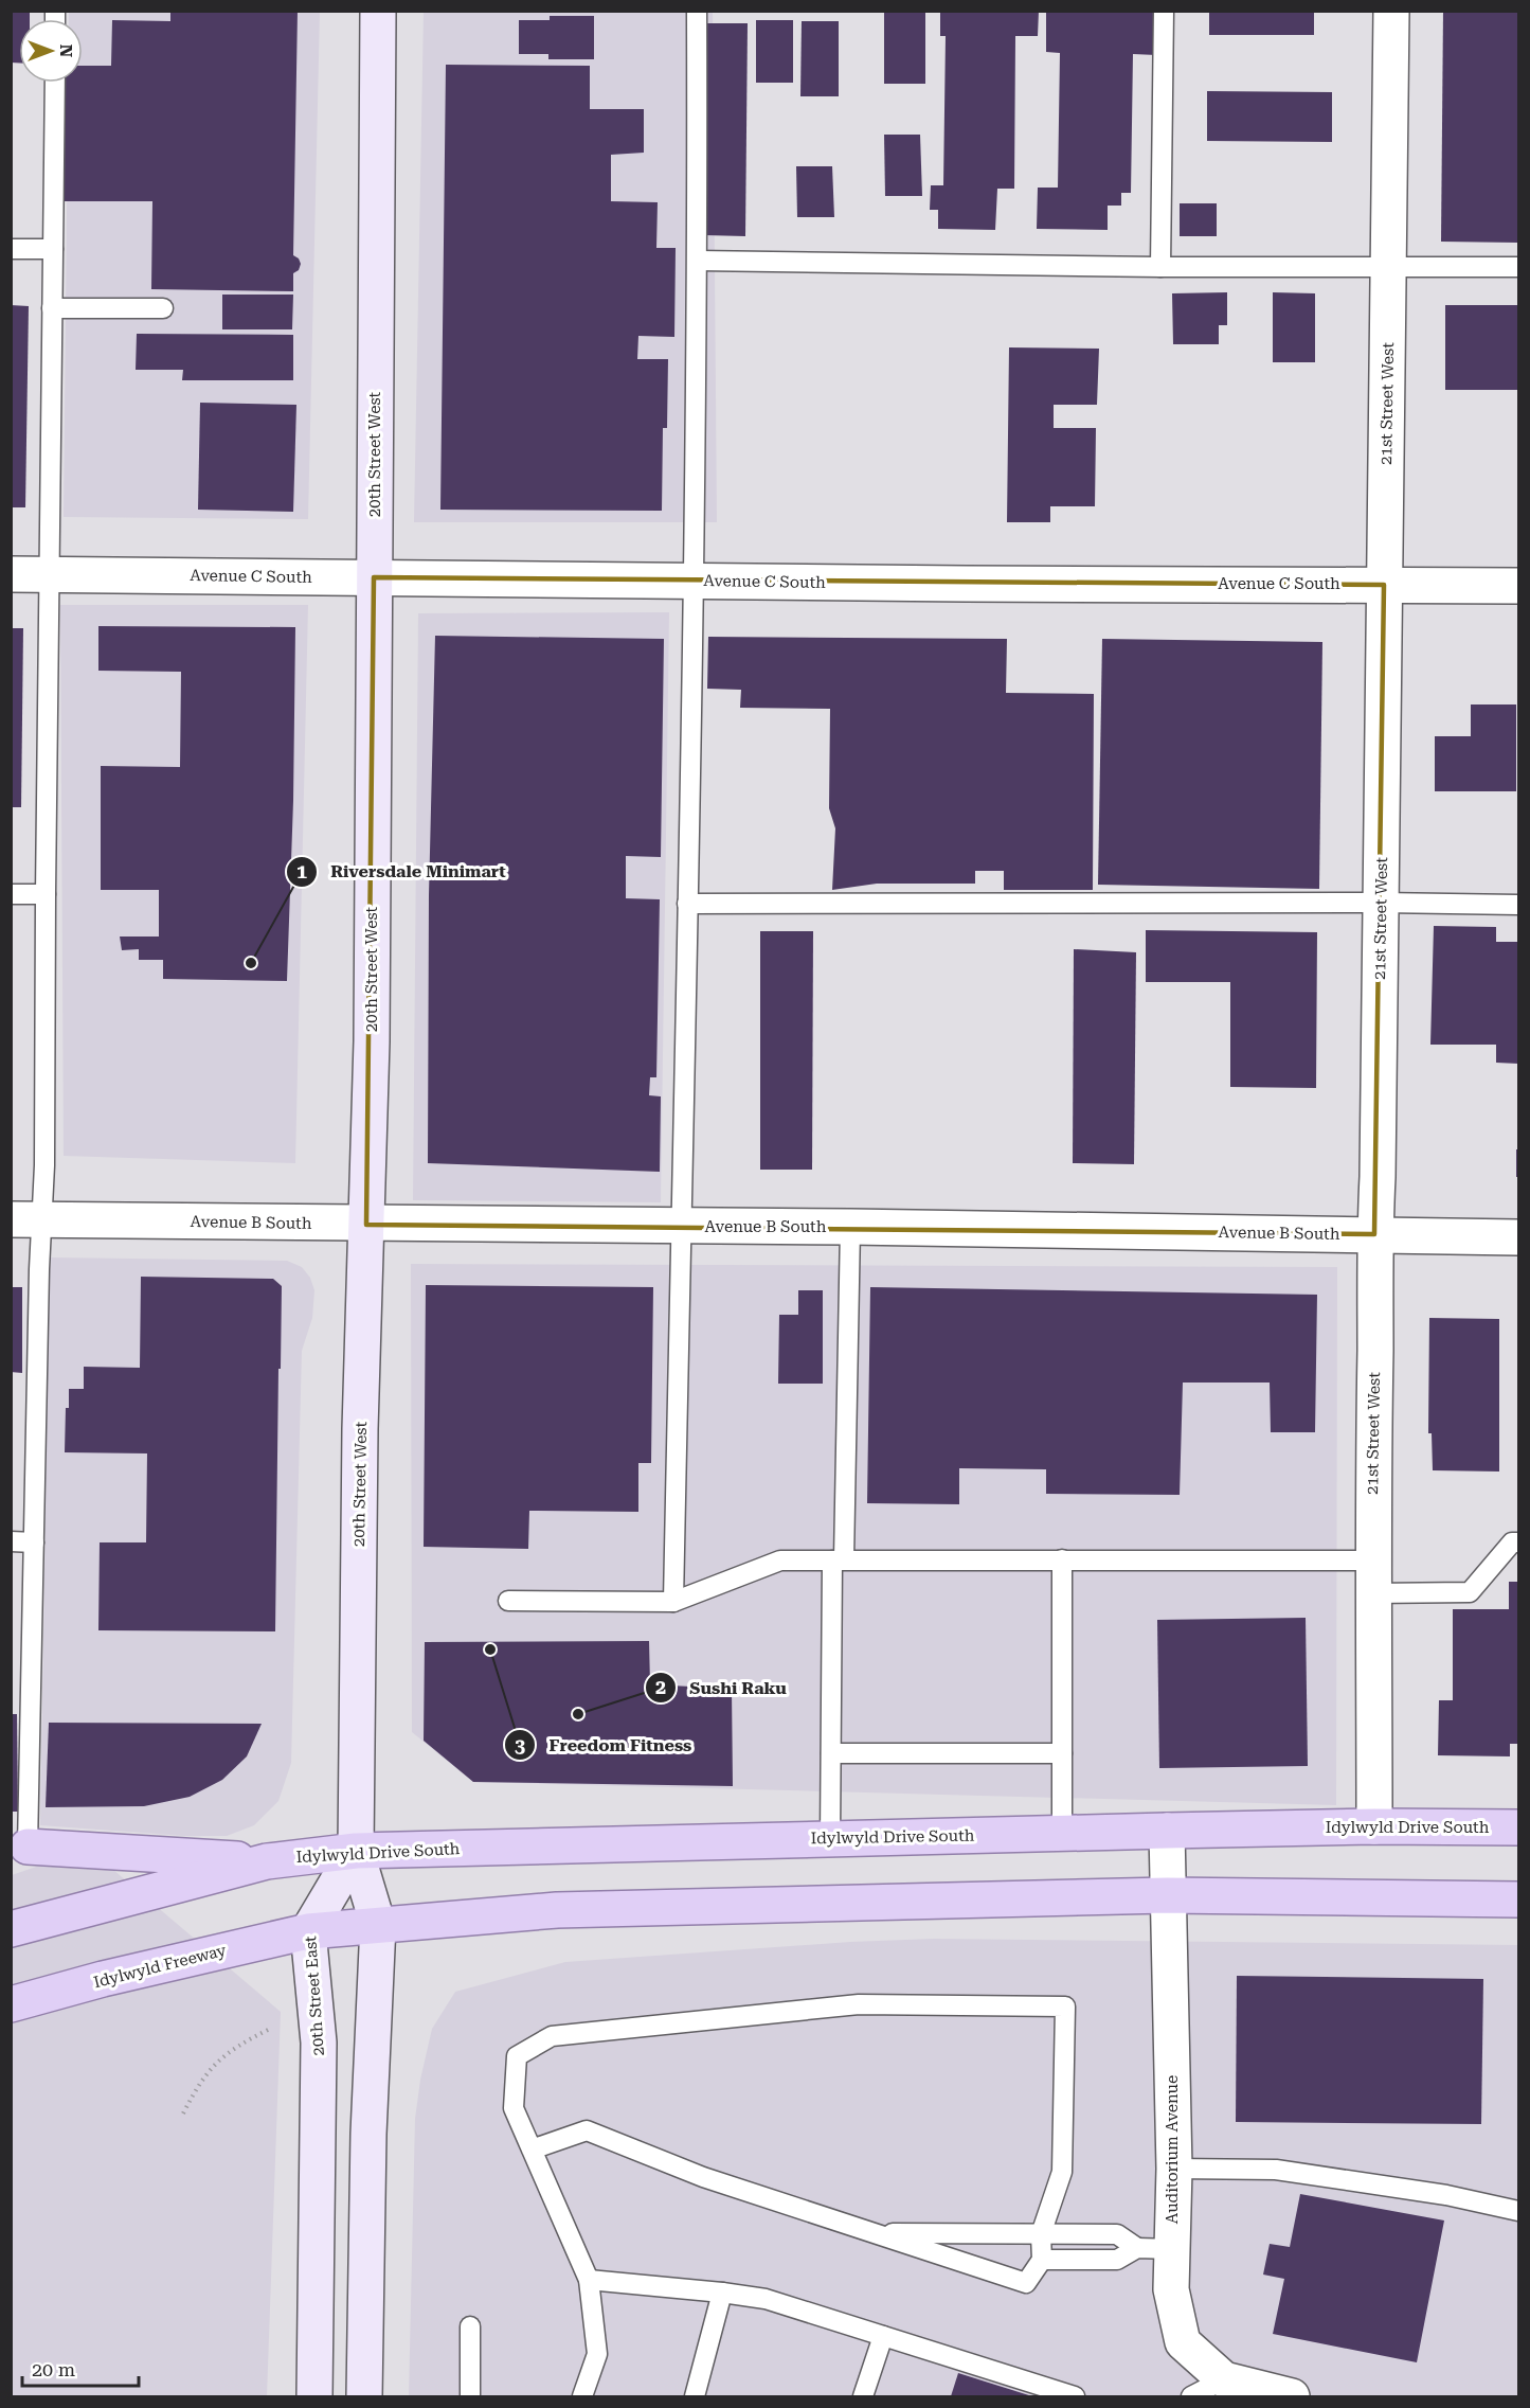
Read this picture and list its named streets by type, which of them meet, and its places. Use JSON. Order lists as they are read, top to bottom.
{
  "streets": {
    "main road": [
      "20th Street West",
      "Idylwyld Drive South",
      "Idylwyld Freeway",
      "20th Street East"
    ],
    "street": [
      "21st Street West",
      "Avenue C South",
      "Avenue B South",
      "Auditorium Avenue"
    ]
  },
  "crossings": [
    ["21st Street West", "Avenue C South"],
    ["21st Street West", "Avenue B South"],
    ["21st Street West", "Idylwyld Drive South"],
    ["20th Street West", "Avenue C South"],
    ["20th Street West", "Avenue B South"],
    ["20th Street West", "Idylwyld Drive South"],
    ["20th Street West", "20th Street East"],
    ["Idylwyld Drive South", "20th Street East"],
    ["Idylwyld Drive South", "Auditorium Avenue"],
    ["Idylwyld Freeway", "20th Street East"]
  ],
  "places": ["Riversdale Minimart", "Freedom Fitness", "Sushi Raku"],
  "scale_bar": "20 m",
  "north": "right"
}
